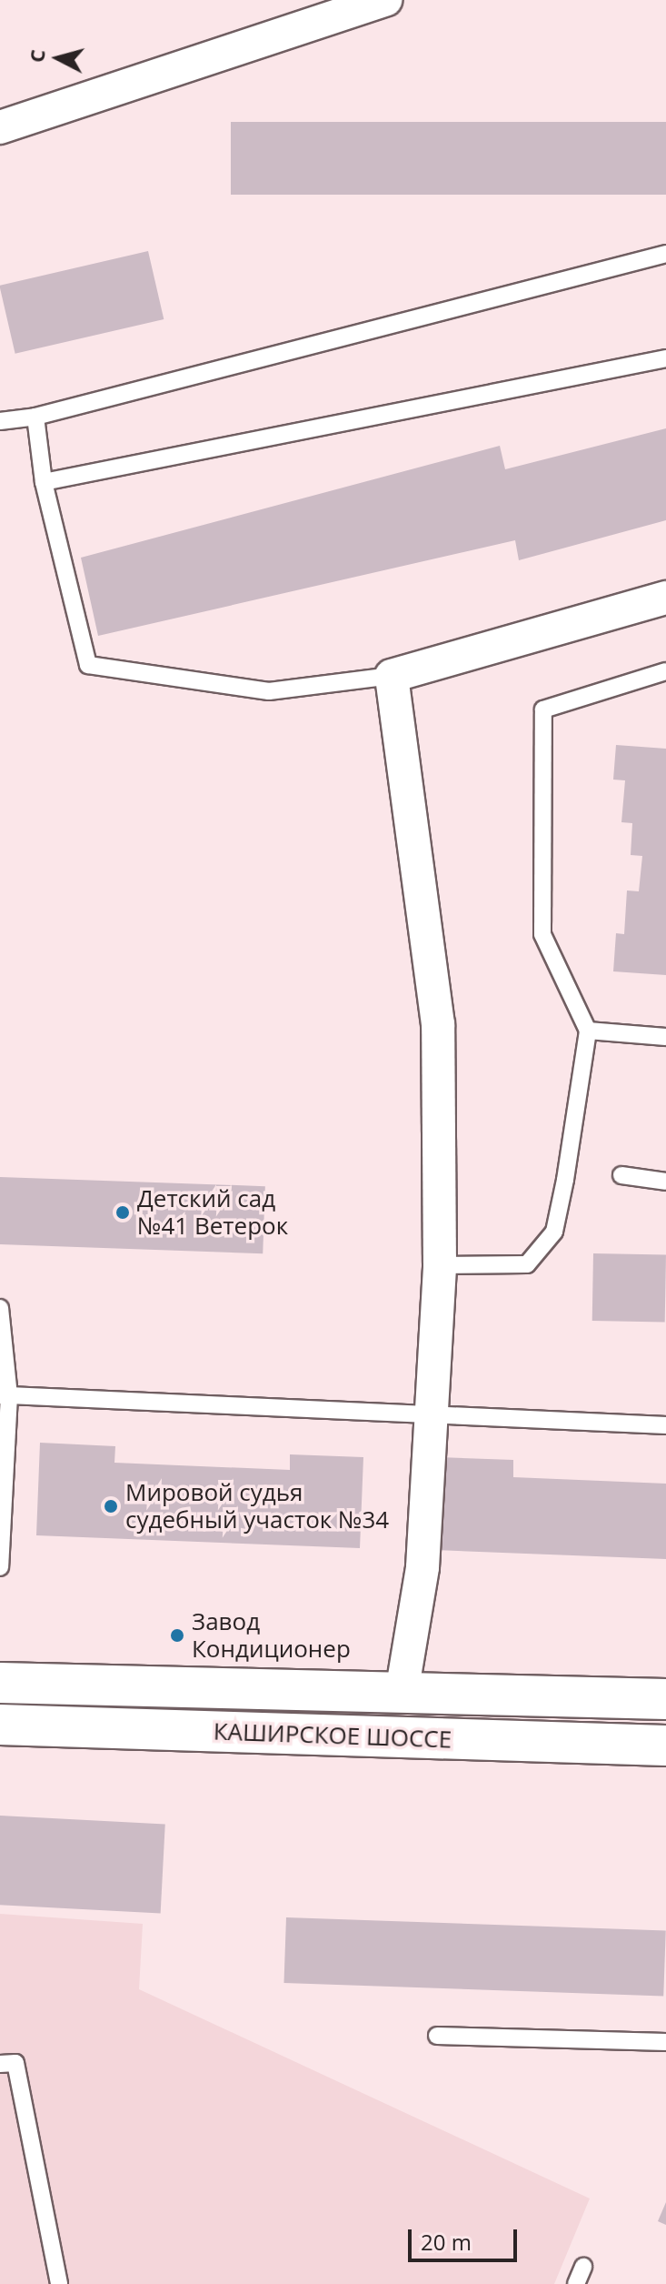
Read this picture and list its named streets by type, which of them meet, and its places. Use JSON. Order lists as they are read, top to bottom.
{
  "streets": {
    "main road": ["КАШИРСКОЕ ШОССЕ"]
  },
  "places": ["Детский сад №41 Ветерок", "Мировой судья судебный участок №34", "Завод Кондиционер"],
  "scale_bar": "20 m",
  "north": "left"
}
